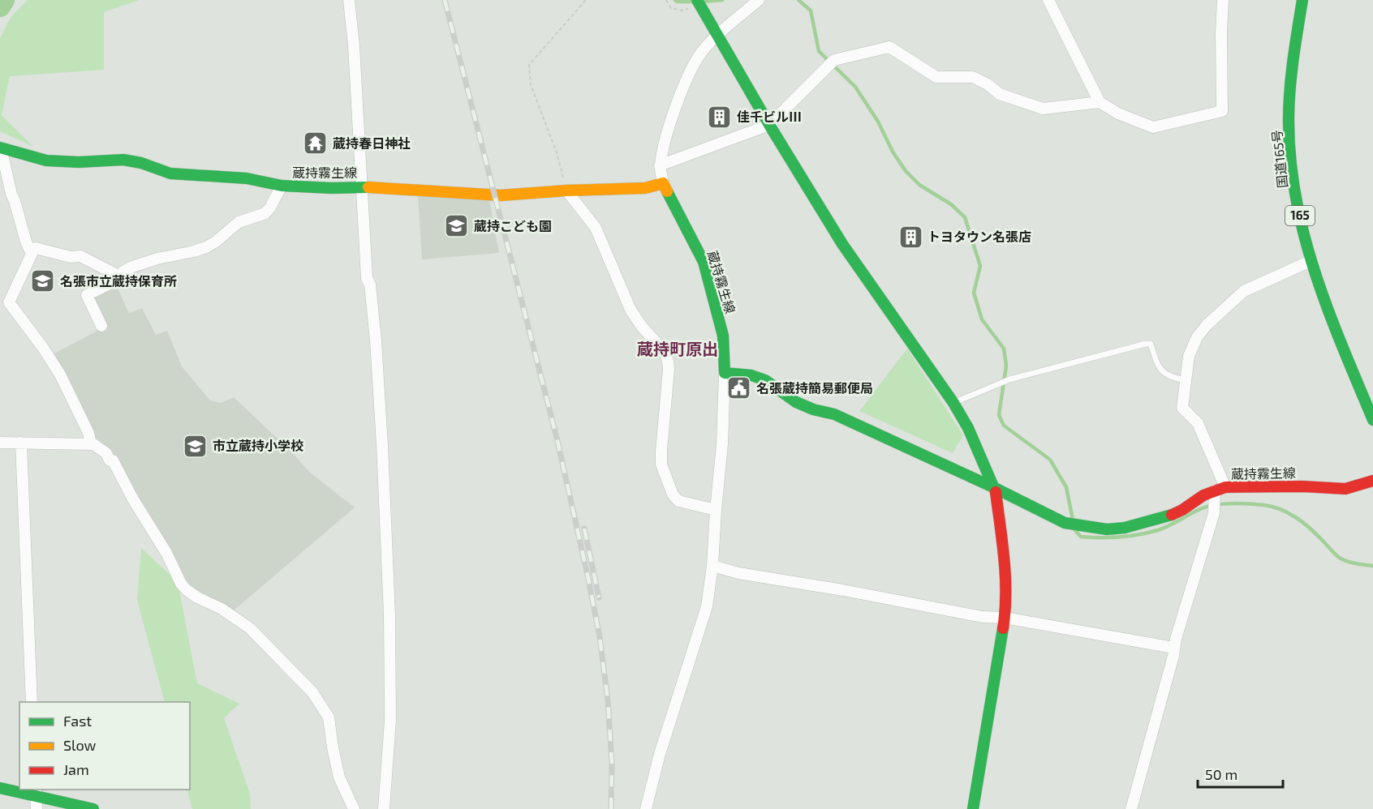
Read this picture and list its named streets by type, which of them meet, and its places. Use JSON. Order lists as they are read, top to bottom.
{
  "streets": {
    "main road": ["国道165号", "蔵持霧生線", "165"]
  },
  "districts": ["蔵持町原出"],
  "places": {
    "building": ["佳千ビルⅢ", "トヨタウン名張店"],
    "temple": ["蔵持春日神社"],
    "school or university": ["蔵持こども園", "名張市立蔵持保育所", "市立蔵持小学校"],
    "public building": ["名張蔵持簡易郵便局"]
  },
  "legend": ["Fast", "Slow", "Jam"],
  "scale_bar": "50 m"
}
